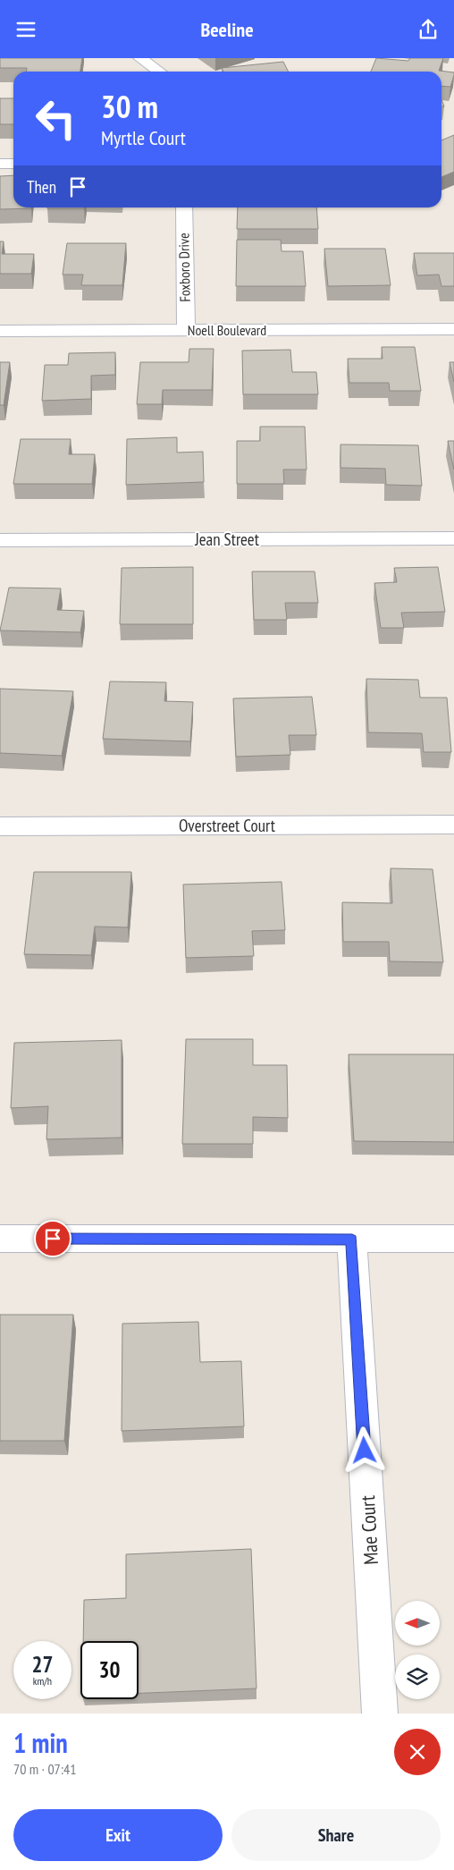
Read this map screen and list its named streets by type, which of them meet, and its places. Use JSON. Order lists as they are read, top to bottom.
{
  "streets": {
    "street": [
      "Foxboro Drive",
      "Noell Boulevard",
      "Jean Street",
      "Overstreet Court",
      "Mae Court"
    ]
  },
  "crossings": [
    ["Foxboro Drive", "Noell Boulevard"]
  ],
  "north": "left",
  "page": {
    "header": "Beeline",
    "turn": ["30 m", "Myrtle Court"],
    "then": "Then",
    "speed": "27 km/h",
    "limit": "30",
    "heading": ["1 min", "70 m · 07:41"],
    "buttons": ["Exit", "Share"]
  }
}
